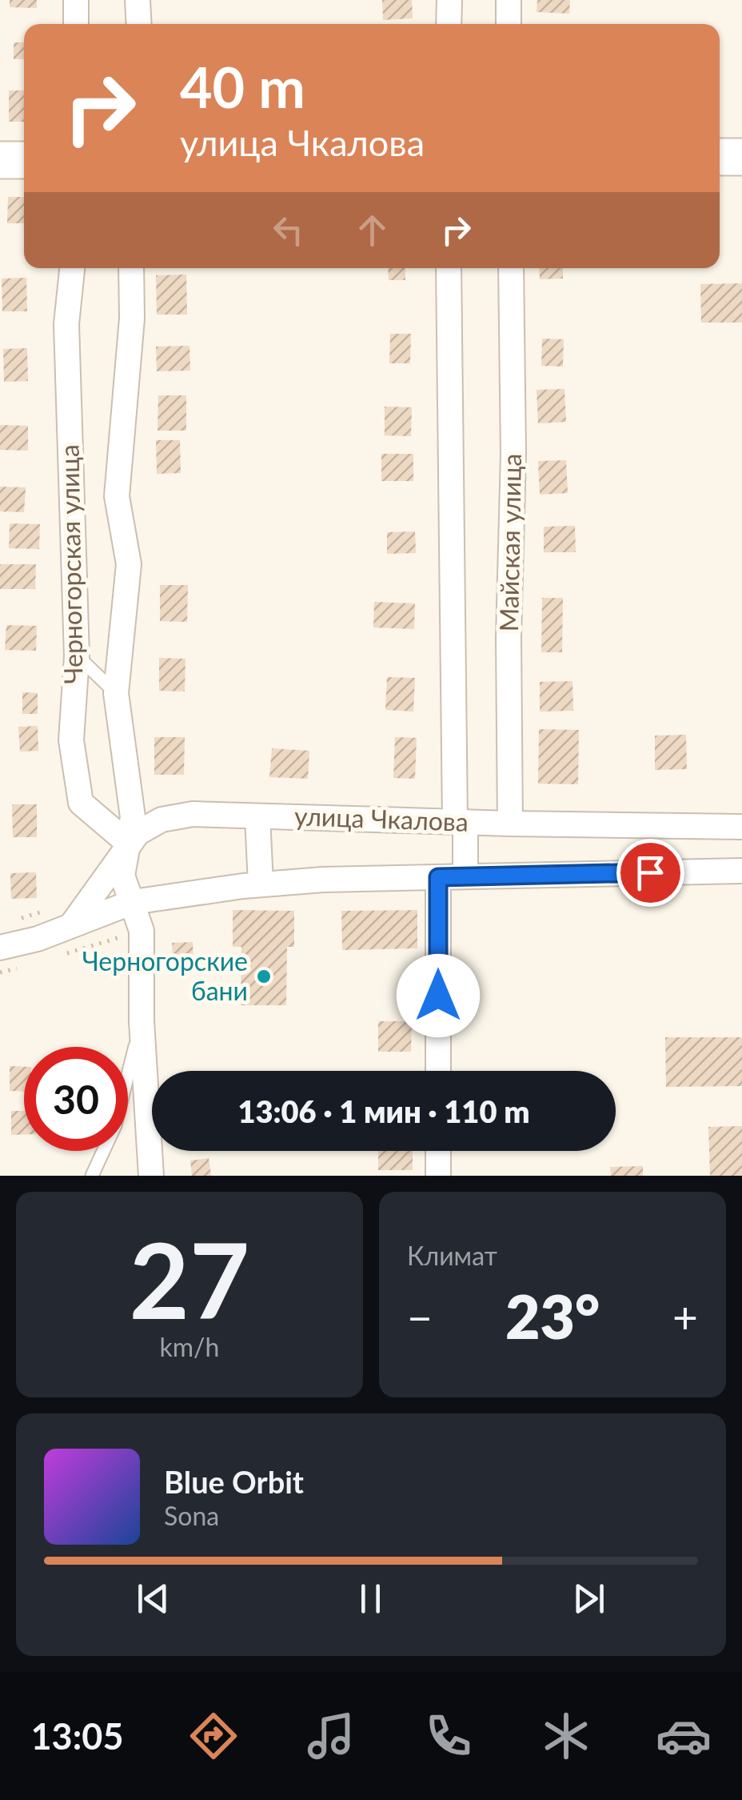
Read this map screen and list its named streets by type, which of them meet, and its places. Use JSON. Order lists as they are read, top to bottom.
{
  "streets": {
    "street": ["Майская улица", "Черногорская улица", "улица Чкалова"]
  },
  "crossings": [
    ["Майская улица", "улица Чкалова"],
    ["Черногорская улица", "улица Чкалова"]
  ],
  "places": ["Черногорские бани"],
  "page": {
    "turn": ["40 m", "улица Чкалова"],
    "limit": "30",
    "trip": "13:06 · 1 мин · 110 m",
    "tile": [
      ["27", "km/h"],
      "Климат"
    ],
    "heat": ["−", "23°", "+"],
    "song": ["Blue Orbit", "Sona"],
    "tabs": "13:05"
  }
}
